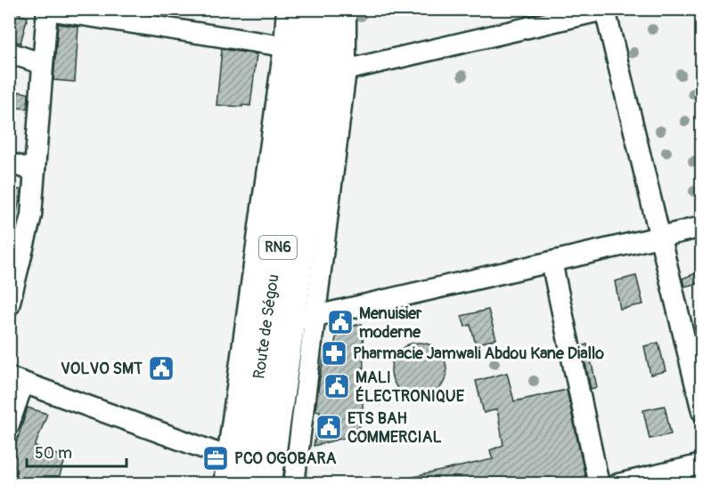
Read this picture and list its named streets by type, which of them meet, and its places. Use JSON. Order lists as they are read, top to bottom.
{
  "streets": {
    "highway": ["RN6", "Route de Ségou"]
  },
  "places": {
    "public building": [
      "Menuisier moderne",
      "VOLVO SMT",
      "MALI ÉLECTRONIQUE",
      "ETS BAH COMMERCIAL"
    ],
    "pharmacy": ["Pharmacie Jamwali Abdou Kane Diallo"],
    "office": ["PCO OGOBARA"]
  },
  "scale_bar": "50 m"
}
